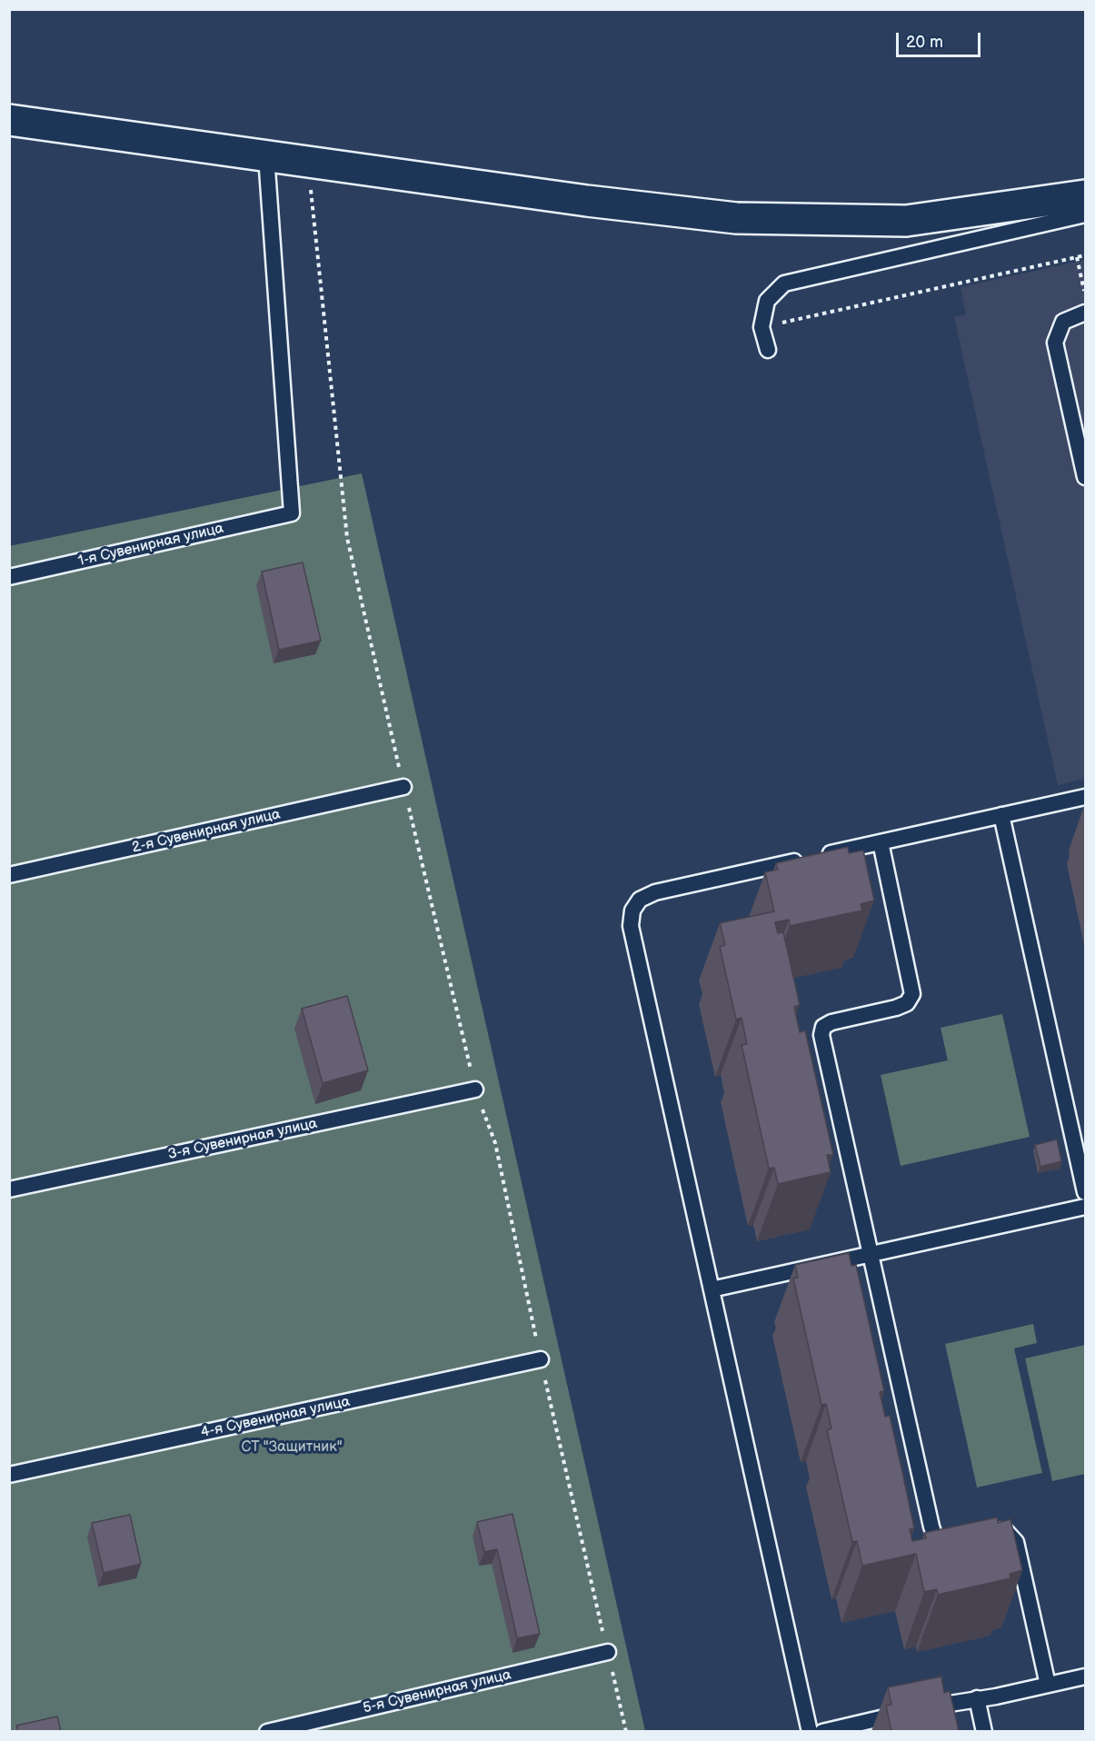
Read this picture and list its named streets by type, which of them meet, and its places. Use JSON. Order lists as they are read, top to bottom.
{
  "streets": {
    "lane": [
      "1-я Сувенирная улица",
      "2-я Сувенирная улица",
      "3-я Сувенирная улица",
      "4-я Сувенирная улица",
      "5-я Сувенирная улица"
    ]
  },
  "parks": ["СТ \"Защитник\""],
  "scale_bar": "20 m"
}
